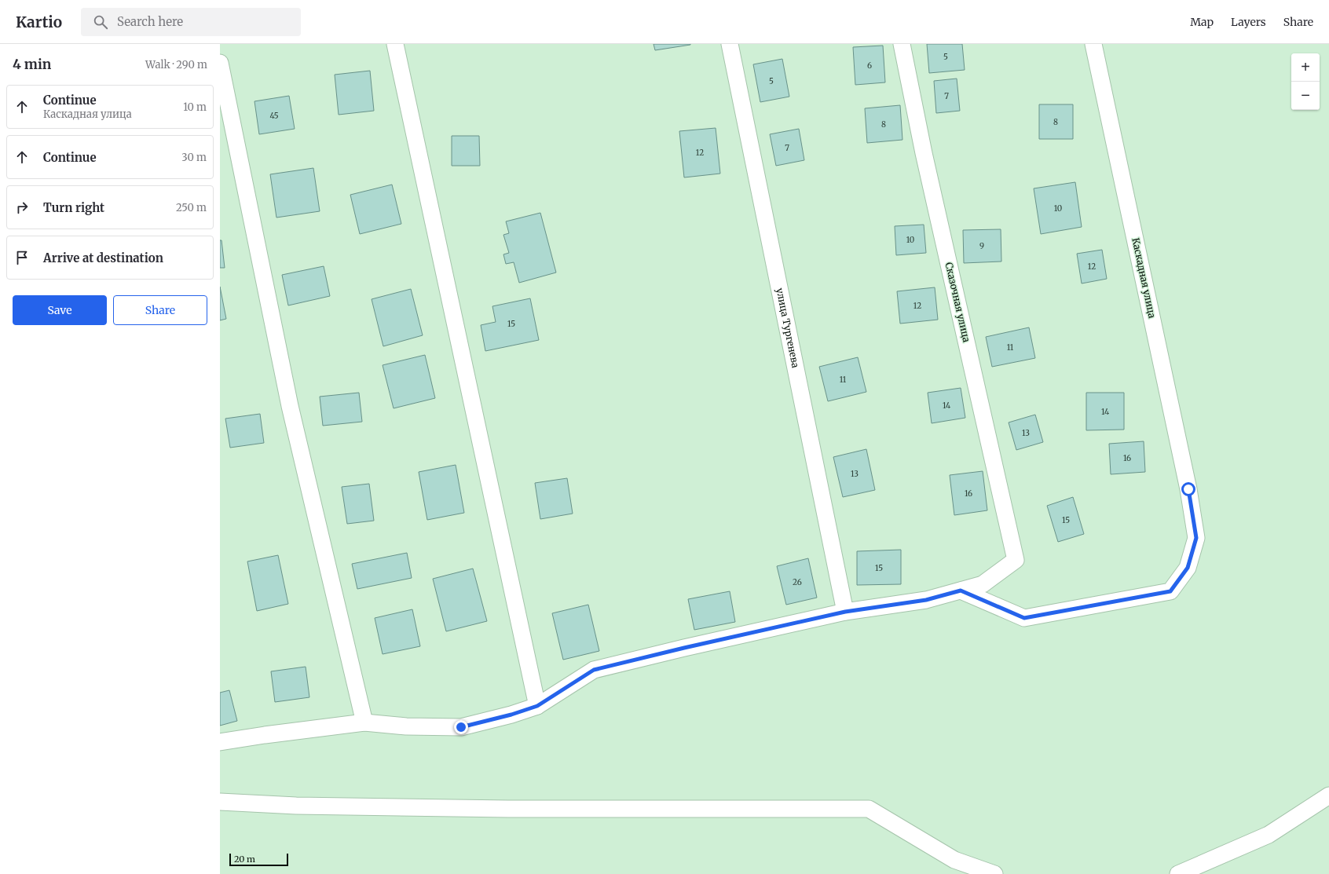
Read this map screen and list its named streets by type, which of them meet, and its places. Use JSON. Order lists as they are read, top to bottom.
{
  "streets": {
    "street": ["Каскадная улица", "Сказочная улица", "улица Тургенева"]
  },
  "crossings": [
    ["Каскадная улица", "Сказочная улица"]
  ],
  "house_numbers": [
    "5",
    "6",
    "5",
    "7",
    "45",
    "8",
    "8",
    "7",
    "12",
    "10",
    "10",
    "9",
    "12",
    "12",
    "15",
    "11",
    "11",
    "14",
    "14",
    "13",
    "16",
    "13",
    "16",
    "15",
    "15",
    "26"
  ],
  "scale_bar": "20 m",
  "page": {
    "header": "Kartio",
    "search": "Search here",
    "nav": ["Map", "Layers", "Share"],
    "heading": ["4 min", "Walk · 290 m"],
    "map_buttons": ["+", "−"],
    "list": [
      ["Continue", "Каскадная улица", "10 m"],
      ["Continue", "30 m"],
      ["Turn right", "250 m"],
      "Arrive at destination"
    ],
    "buttons": ["Save", "Share"],
    "scale": "20 m"
  }
}
